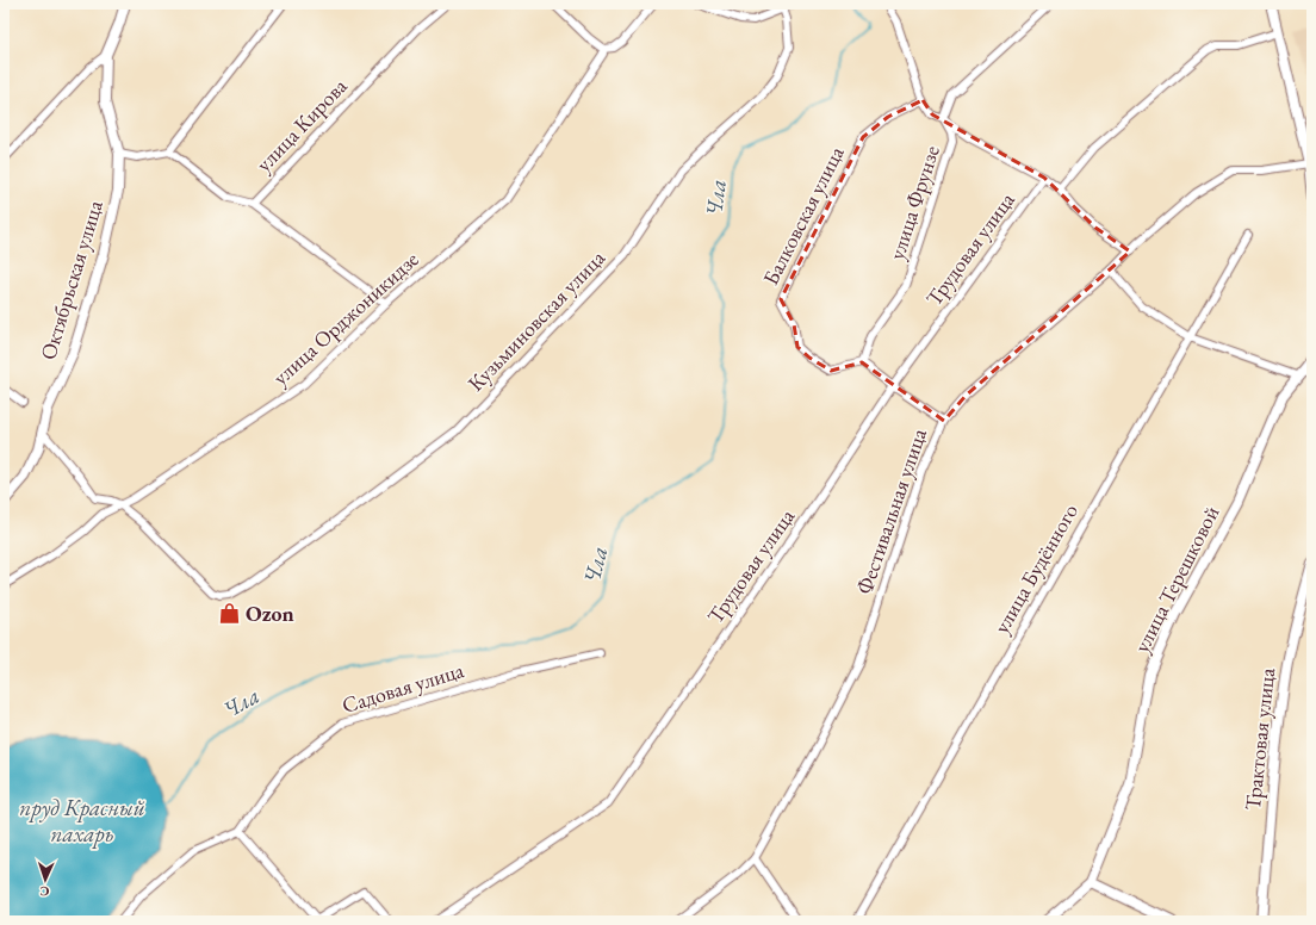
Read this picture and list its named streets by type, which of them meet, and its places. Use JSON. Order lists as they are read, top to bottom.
{
  "streets": {
    "street": [
      "улица Кирова",
      "улица Фрунзе",
      "Балковская улица",
      "Трудовая улица",
      "Октябрьская улица",
      "улица Орджоникидзе",
      "Кузьминовская улица",
      "Фестивальная улица",
      "улица Будённого",
      "улица Терешковой",
      "Садовая улица",
      "Трактовая улица"
    ]
  },
  "crossings": [
    ["улица Фрунзе", "Балковская улица"],
    ["улица Орджоникидзе", "Кузьминовская улица"]
  ],
  "water": ["Чла", "пруд Красный пахарь"],
  "places": {
    "shop": ["Ozon"]
  },
  "north": "bottom"
}
